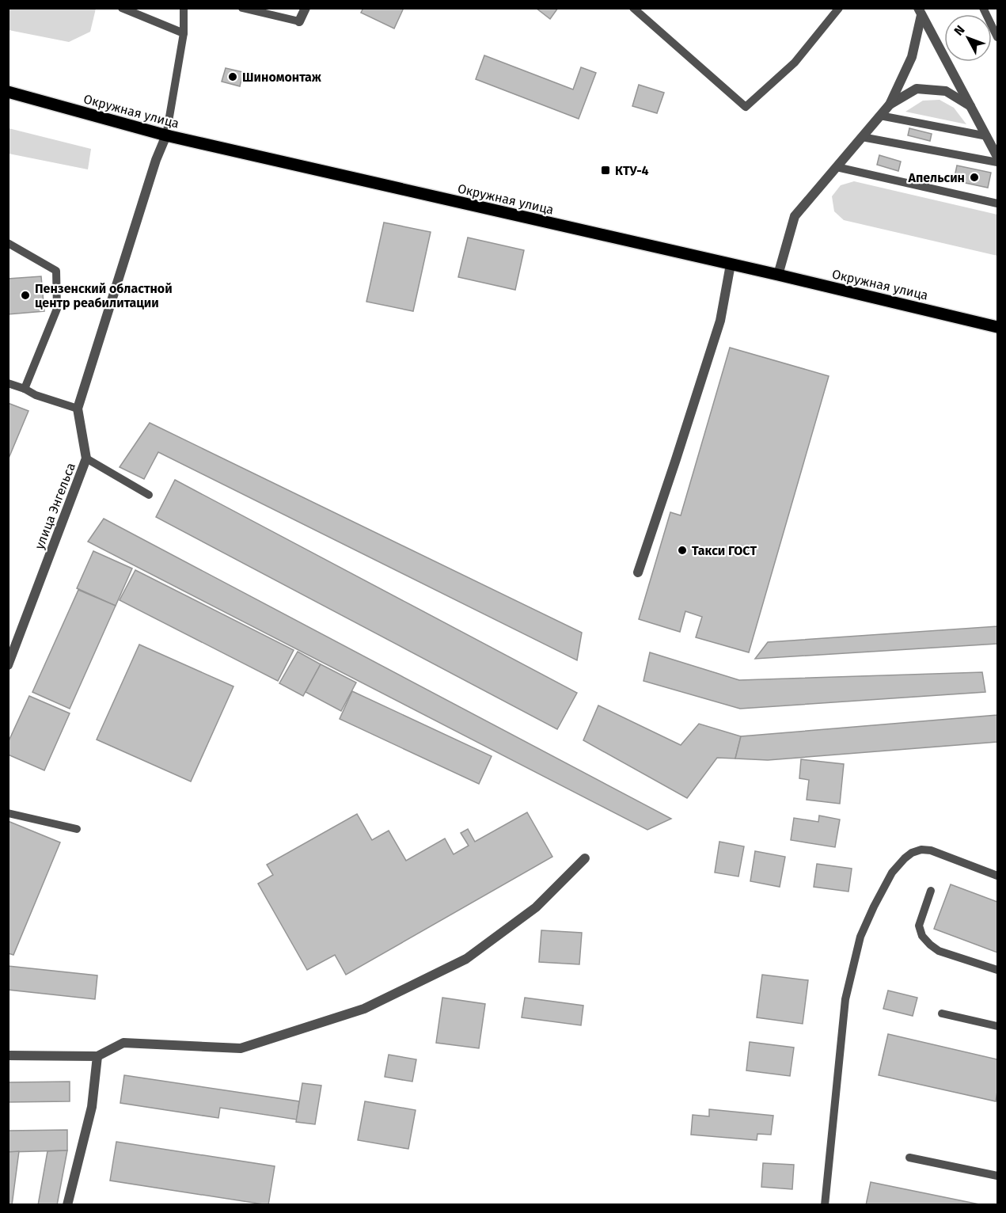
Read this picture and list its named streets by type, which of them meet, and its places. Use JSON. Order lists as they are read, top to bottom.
{
  "streets": {
    "main road": ["Окружная улица"],
    "street": ["улица Энгельса"]
  },
  "crossings": [
    ["Окружная улица", "улица Энгельса"]
  ],
  "places": {
    "other": [
      "Шиномонтаж",
      "Апельсин",
      "Пензенский областной центр реабилитации",
      "Такси ГОСТ"
    ],
    "transit": ["КТУ-4"]
  },
  "north": "top left"
}
